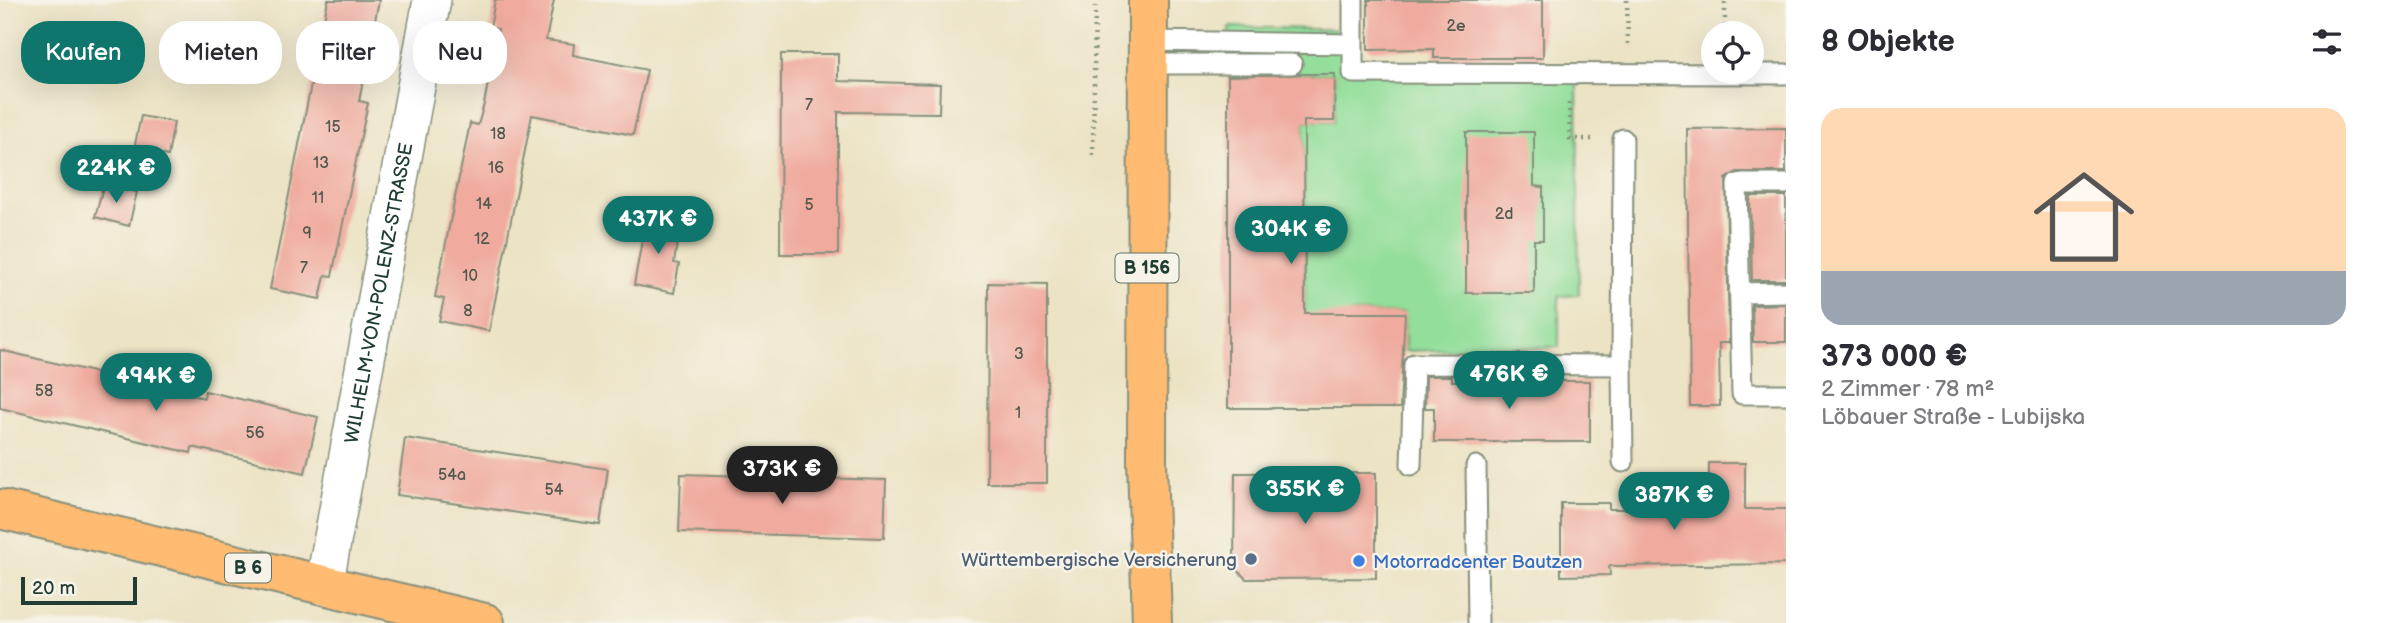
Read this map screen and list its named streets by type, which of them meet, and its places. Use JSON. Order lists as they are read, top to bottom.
{
  "streets": {
    "main road": ["B 156", "B 6"],
    "street": ["WILHELM-VON-POLENZ-STRASSE"]
  },
  "crossings": [
    ["WILHELM-VON-POLENZ-STRASSE", "B 6"]
  ],
  "places": ["Württembergische Versicherung", "Motorradcenter Bautzen"],
  "house_numbers": [
    "2e",
    "7",
    "15",
    "18",
    "13",
    "16",
    "11",
    "14",
    "5",
    "2d",
    "9",
    "12",
    "7",
    "10",
    "8",
    "3",
    "58",
    "1",
    "56",
    "54a",
    "54"
  ],
  "scale_bar": "20 m",
  "page": {
    "heading": "8 Objekte",
    "chip": [
      "Kaufen",
      "Mieten",
      "Filter",
      "Neu"
    ],
    "list": [
      {
        "name": "373 000 €",
        "note": "2 Zimmer · 78 m² · Löbauer Straße - Lubijska"
      }
    ],
    "price": [
      "224K €",
      "437K €",
      "304K €",
      "476K €",
      "494K €",
      "373K €",
      "355K €",
      "387K €"
    ],
    "scale": "20 m"
  }
}
